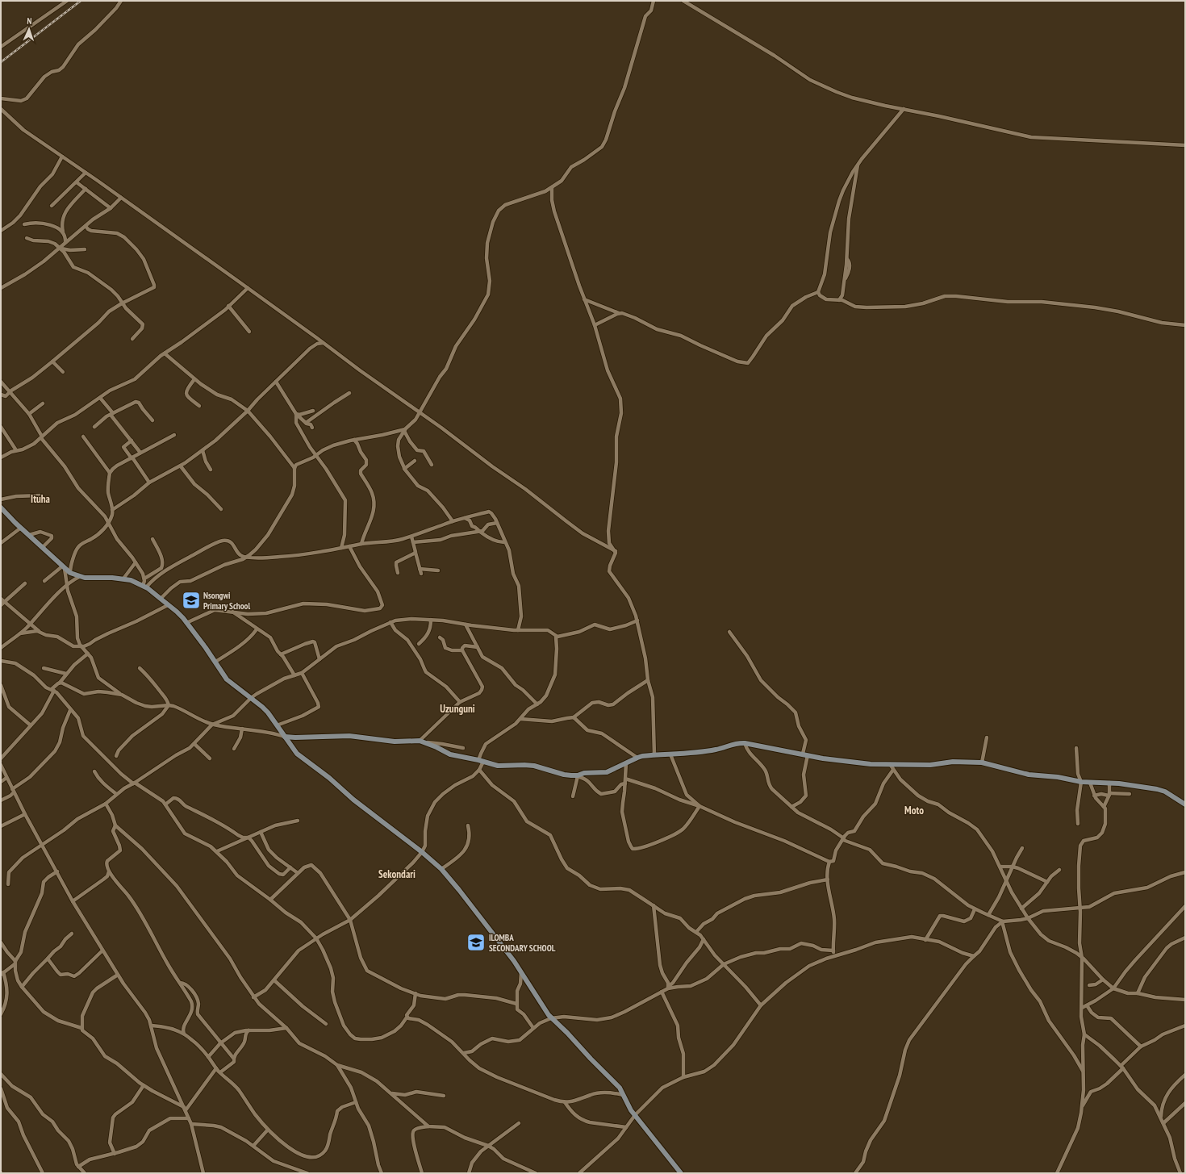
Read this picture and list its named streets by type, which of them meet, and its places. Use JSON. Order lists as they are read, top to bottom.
{
  "districts": [
    "Ituha",
    "Uzunguni",
    "Moto",
    "Sekondari"
  ],
  "places": {
    "school or university": ["Nsongwi Primary School", "ILOMBA SECONDARY SCHOOL"]
  },
  "north": "top"
}
